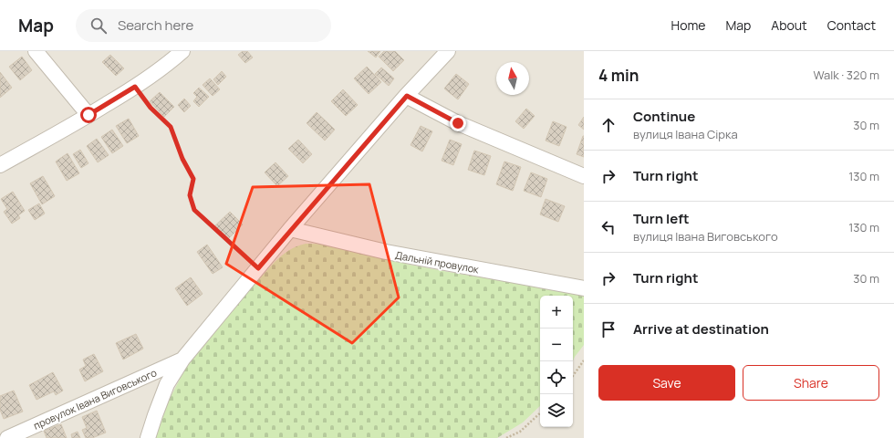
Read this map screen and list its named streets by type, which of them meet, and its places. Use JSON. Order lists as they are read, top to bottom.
{
  "streets": {
    "street": ["Дальній провулок", "провулок Івана Виговського"]
  },
  "north": "top",
  "page": {
    "header": "Map",
    "search": "Search here",
    "nav": [
      "Home",
      "Map",
      "About",
      "Contact"
    ],
    "heading": ["4 min", "Walk · 320 m"],
    "list": [
      ["Continue", "вулиця Івана Сірка", "30 m"],
      ["Turn right", "130 m"],
      ["Turn left", "вулиця Івана Виговського", "130 m"],
      ["Turn right", "30 m"],
      "Arrive at destination"
    ],
    "map_buttons": ["+", "−"],
    "buttons": ["Save", "Share"]
  }
}
